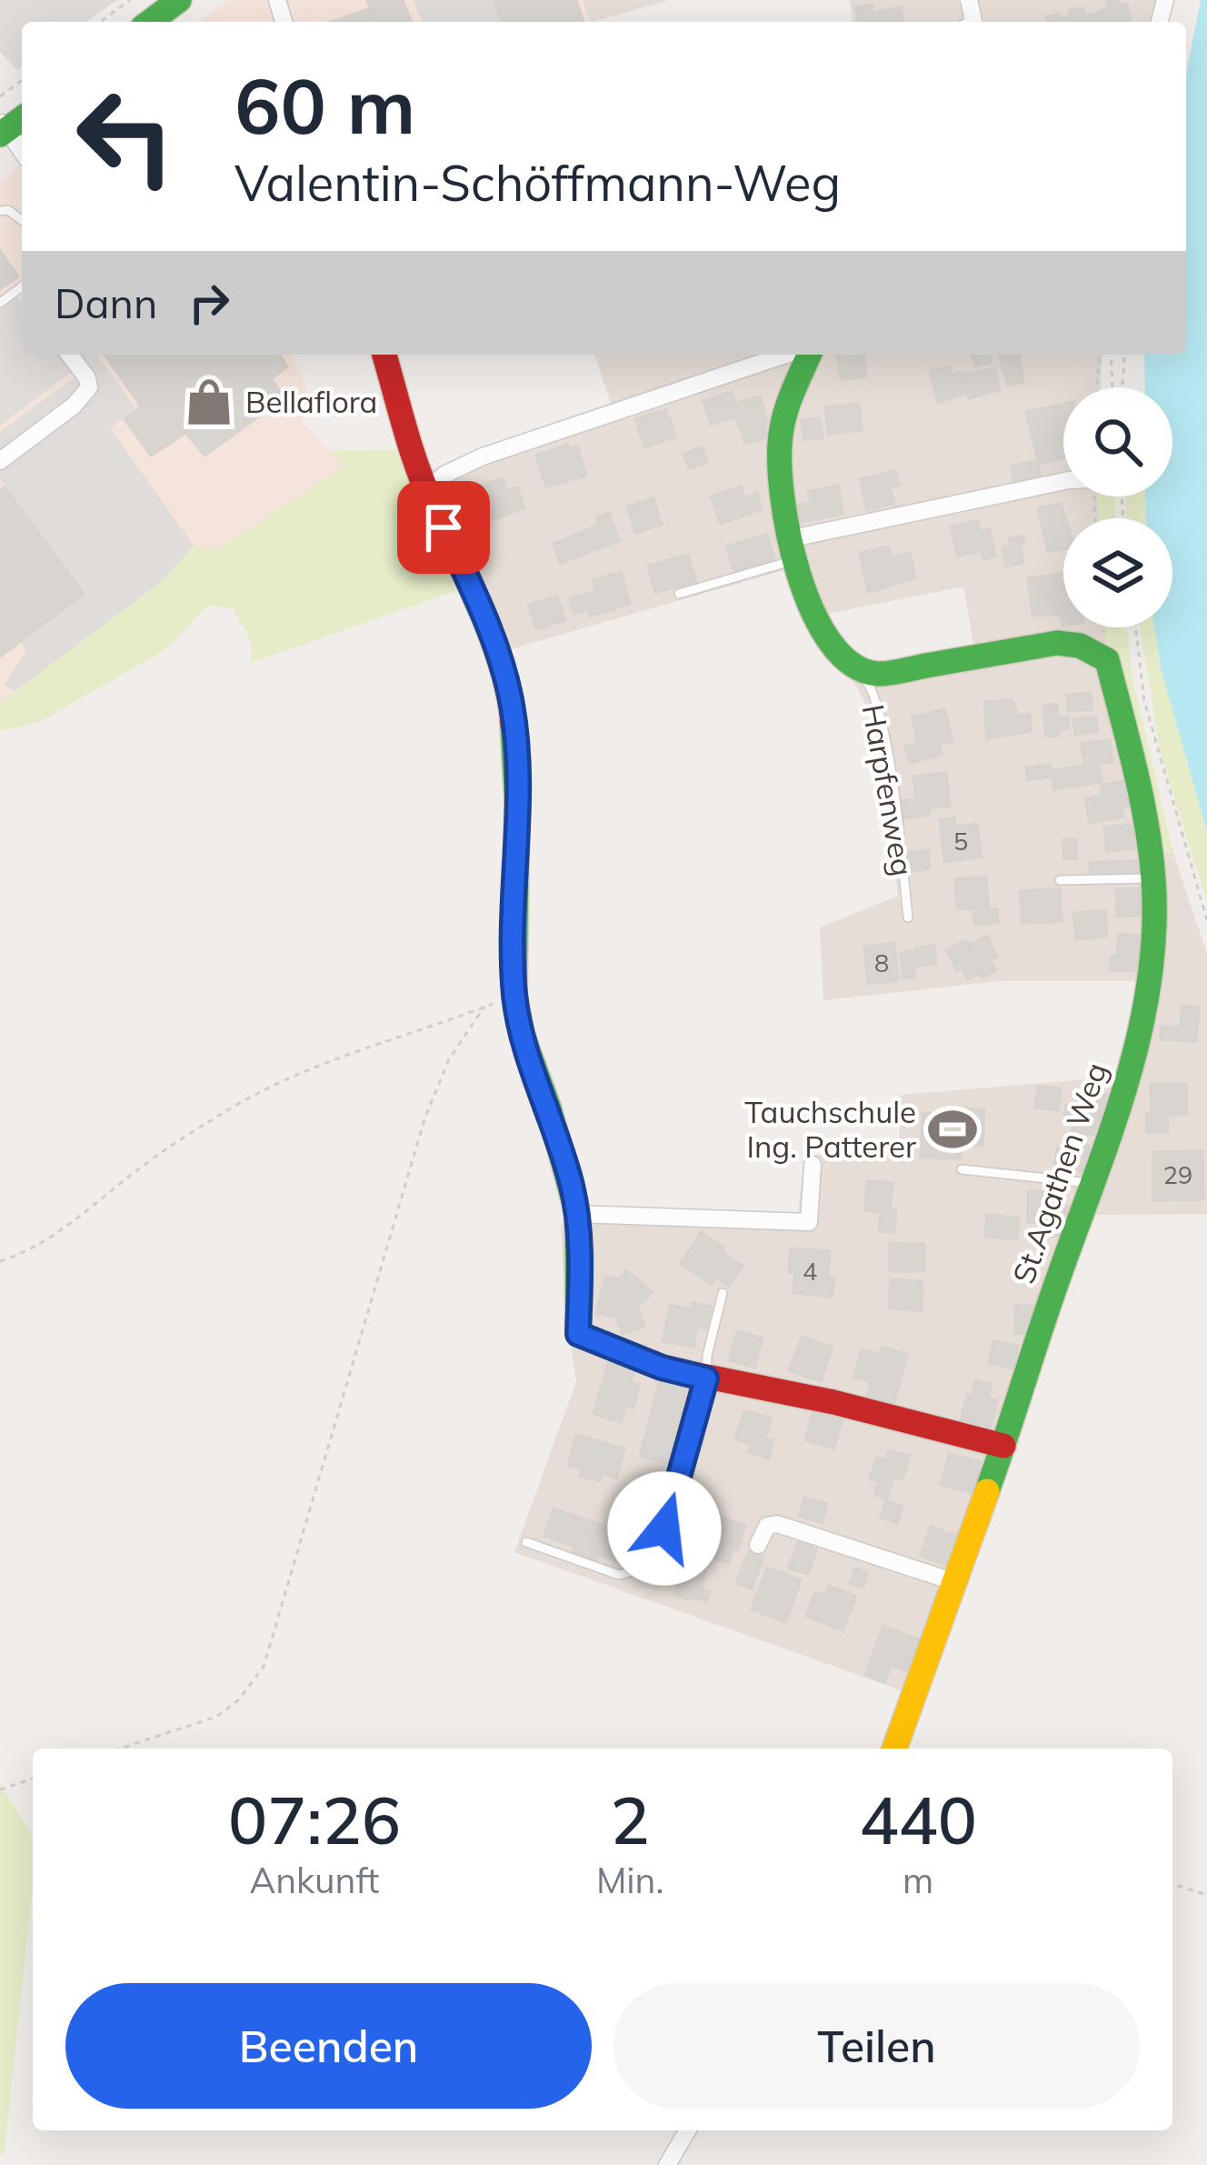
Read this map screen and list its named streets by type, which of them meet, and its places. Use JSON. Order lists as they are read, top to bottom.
{
  "streets": {
    "street": ["St.Agathen Weg"],
    "lane": ["Harpfenweg"]
  },
  "crossings": [
    ["Harpfenweg", "St.Agathen Weg"]
  ],
  "places": {
    "shop": ["Bellaflora"],
    "sports": ["Tauchschule Ing. Patterer"]
  },
  "house_numbers": [
    "5",
    "8",
    "29",
    "4"
  ],
  "page": {
    "turn": ["60 m", "Valentin-Schöffmann-Weg"],
    "then": "Dann",
    "eta": [
      "07:26",
      "Ankunft",
      "2",
      "Min.",
      "440",
      "m"
    ],
    "buttons": ["Beenden", "Teilen"]
  }
}
